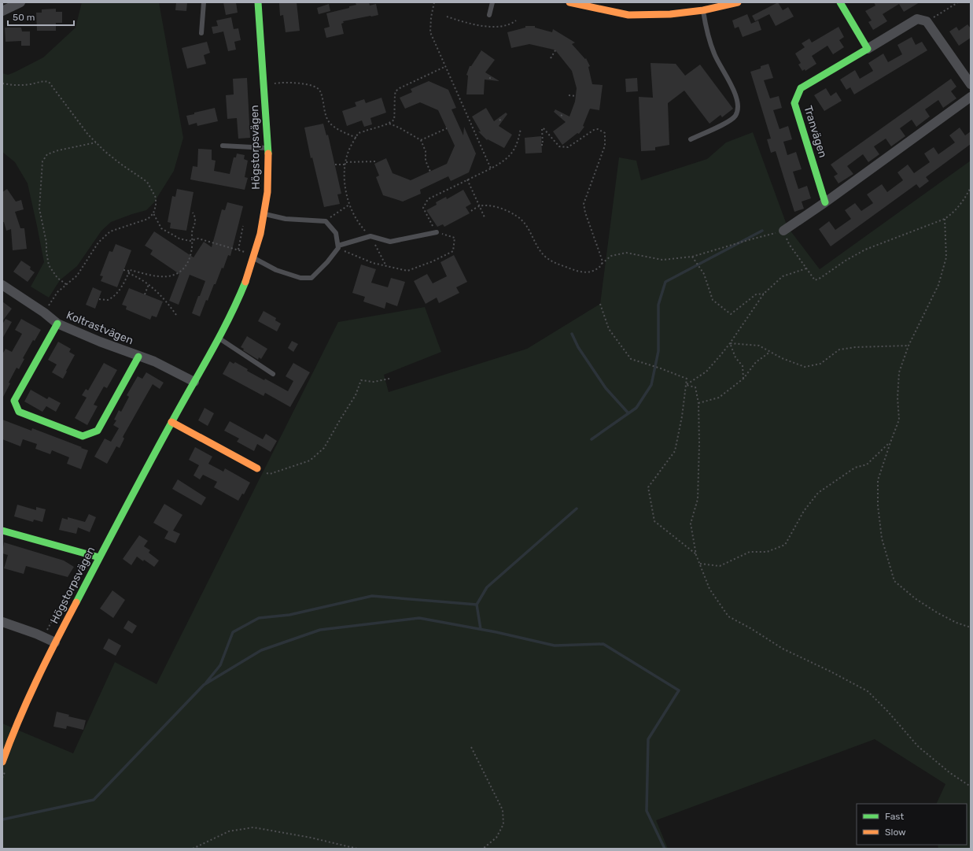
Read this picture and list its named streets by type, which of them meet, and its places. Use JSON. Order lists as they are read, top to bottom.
{
  "streets": {
    "street": ["Tranvägen", "Högstorpsvägen", "Koltrastvägen"]
  },
  "crossings": [
    ["Högstorpsvägen", "Koltrastvägen"]
  ],
  "legend": ["Fast", "Slow"],
  "scale_bar": "50 m"
}
